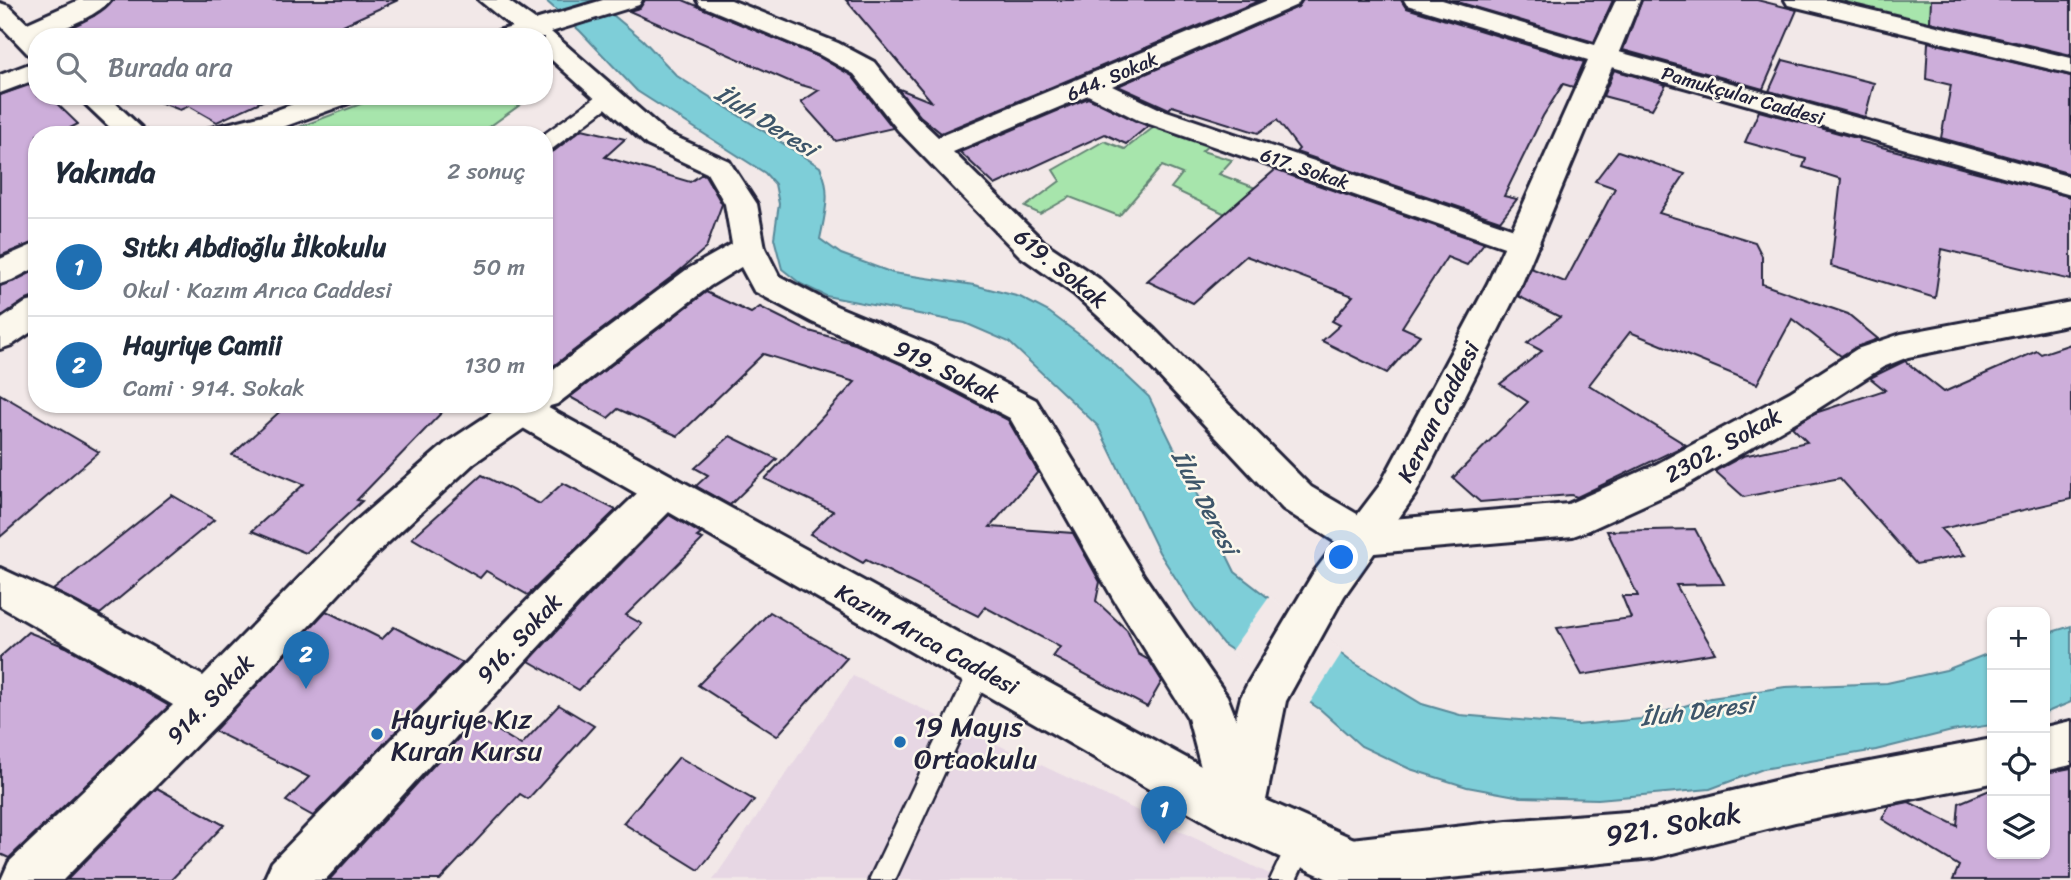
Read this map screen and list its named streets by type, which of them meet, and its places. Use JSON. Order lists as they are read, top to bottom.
{
  "streets": {
    "street": [
      "644. Sokak",
      "Pamukçular Caddesi",
      "617. Sokak",
      "619. Sokak",
      "919. Sokak",
      "Kervan Caddesi",
      "2302. Sokak",
      "916. Sokak",
      "Kazım Arıca Caddesi",
      "914. Sokak",
      "921. Sokak"
    ]
  },
  "crossings": [
    ["644. Sokak", "617. Sokak"],
    ["644. Sokak", "619. Sokak"],
    ["Pamukçular Caddesi", "Kervan Caddesi"],
    ["617. Sokak", "Kervan Caddesi"],
    ["619. Sokak", "Kervan Caddesi"],
    ["619. Sokak", "2302. Sokak"],
    ["919. Sokak", "Kervan Caddesi"],
    ["919. Sokak", "Kazım Arıca Caddesi"],
    ["919. Sokak", "914. Sokak"],
    ["Kervan Caddesi", "2302. Sokak"],
    ["Kervan Caddesi", "Kazım Arıca Caddesi"],
    ["916. Sokak", "Kazım Arıca Caddesi"],
    ["Kazım Arıca Caddesi", "921. Sokak"]
  ],
  "water": ["İluh Deresi"],
  "places": ["Hayriye Kız Kuran Kursu", "19 Mayıs Ortaokulu"],
  "page": {
    "search": "Burada ara",
    "heading": ["Yakında", "2 sonuç"],
    "list": [
      {
        "mark": "1",
        "name": "Sıtkı Abdioğlu İlkokulu",
        "note": "Okul · Kazım Arıca Caddesi",
        "value": "50 m"
      },
      {
        "mark": "2",
        "name": "Hayriye Camii",
        "note": "Cami · 914. Sokak",
        "value": "130 m"
      }
    ],
    "map_buttons": ["+", "−"],
    "pins": ["2", "1"]
  }
}
